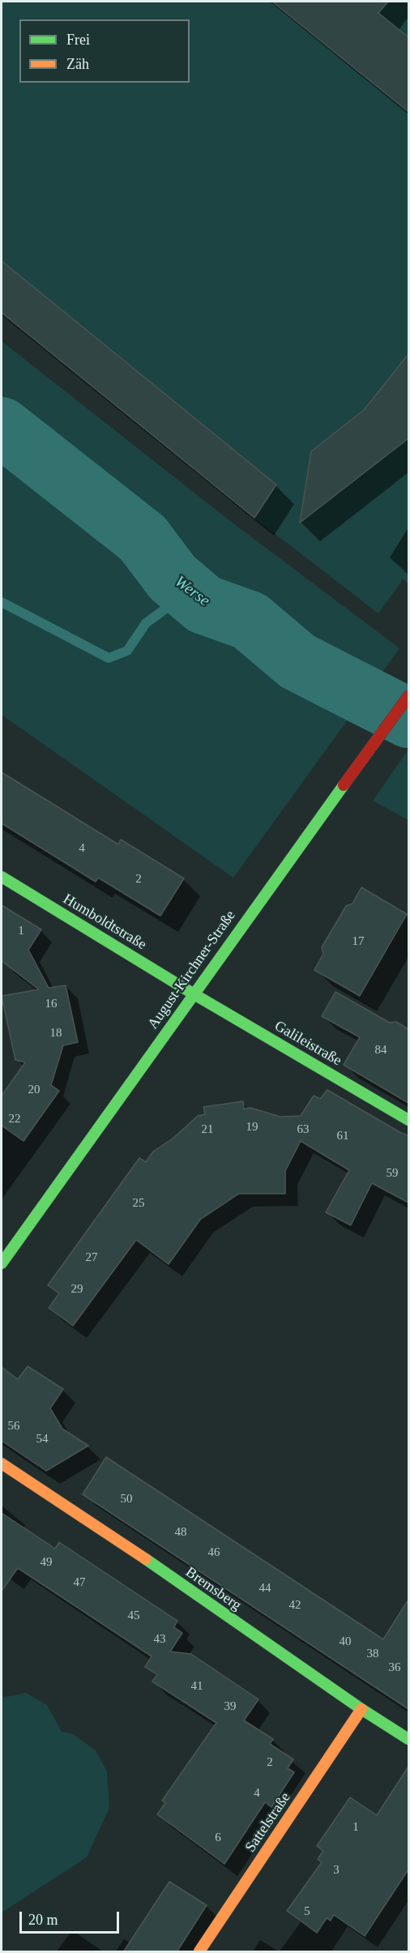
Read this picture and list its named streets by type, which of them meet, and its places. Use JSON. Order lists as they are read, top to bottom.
{
  "streets": {
    "street": [
      "Humboldtstraße",
      "August-Kirchner-Straße",
      "Galileistraße",
      "Bremsberg",
      "Sattelstraße"
    ]
  },
  "crossings": [
    ["Humboldtstraße", "August-Kirchner-Straße"],
    ["Humboldtstraße", "Galileistraße"],
    ["August-Kirchner-Straße", "Galileistraße"],
    ["Bremsberg", "Sattelstraße"]
  ],
  "water": ["Werse"],
  "house_numbers": [
    "4",
    "2",
    "1",
    "17",
    "16",
    "18",
    "84",
    "20",
    "22",
    "19",
    "21",
    "63",
    "61",
    "59",
    "25",
    "27",
    "29",
    "56",
    "54",
    "50",
    "48",
    "46",
    "49",
    "47",
    "44",
    "42",
    "45",
    "43",
    "40",
    "38",
    "36",
    "41",
    "39",
    "2",
    "4",
    "1",
    "6",
    "3",
    "5"
  ],
  "legend": ["Frei", "Zäh"],
  "scale_bar": "20 m"
}
